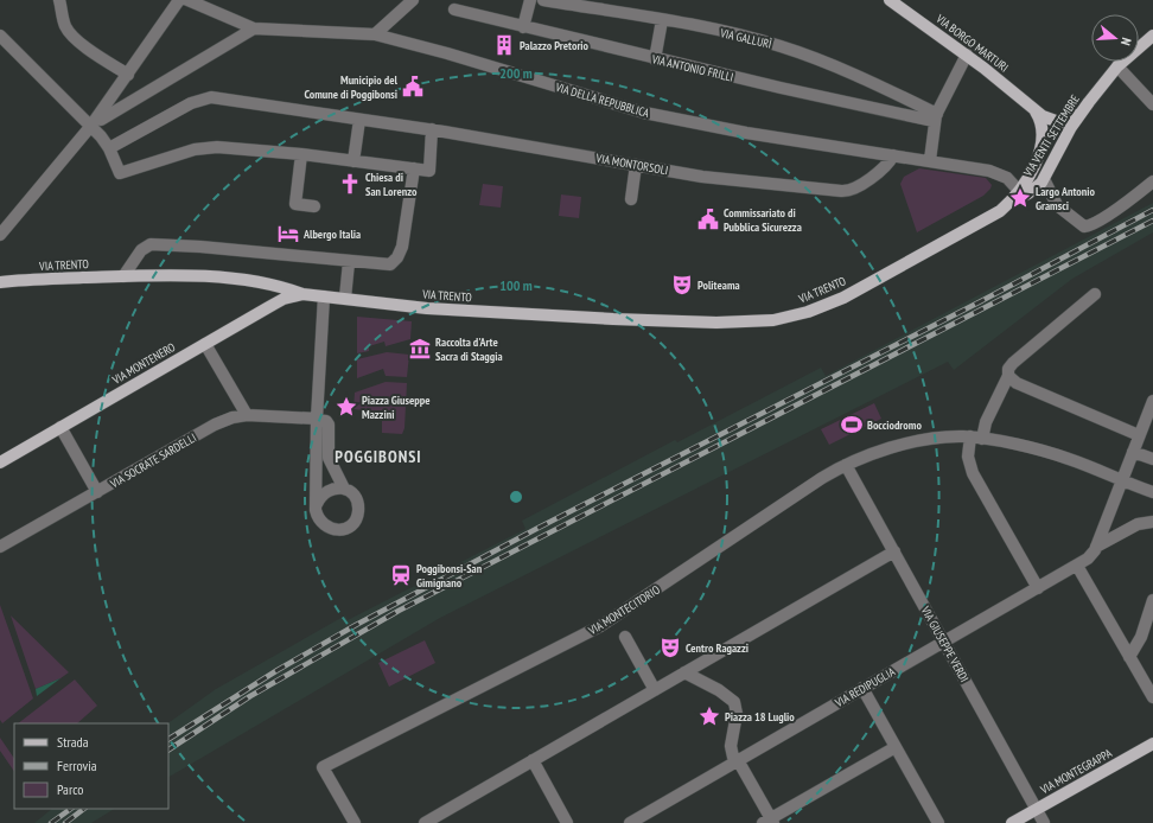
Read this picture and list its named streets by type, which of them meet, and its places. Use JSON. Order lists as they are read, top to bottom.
{
  "streets": {
    "main road": [
      "VIA BORGO MARTURI",
      "VIA VENTI SETTEMBRE",
      "VIA TRENTO",
      "VIA MONTENERO",
      "VIA MONTEGRAPPA"
    ],
    "street": [
      "VIA GALLURÌ",
      "VIA ANTONIO FRILLI",
      "VIA DELLA REPUBBLICA",
      "VIA MONTORSOLI",
      "VIA SOCRATE SARDELLI",
      "VIA MONTECITORIO",
      "VIA GIUSEPPE VERDI",
      "VIA REDIPUGLIA"
    ]
  },
  "crossings": [
    ["VIA GALLURÌ", "VIA ANTONIO FRILLI"],
    ["VIA DELLA REPUBBLICA", "VIA MONTORSOLI"],
    ["VIA VENTI SETTEMBRE", "VIA TRENTO"],
    ["VIA TRENTO", "VIA MONTENERO"],
    ["VIA MONTECITORIO", "VIA GIUSEPPE VERDI"],
    ["VIA GIUSEPPE VERDI", "VIA REDIPUGLIA"],
    ["VIA GIUSEPPE VERDI", "VIA MONTEGRAPPA"]
  ],
  "districts": ["POGGIBONSI"],
  "places": {
    "building": ["Palazzo Pretorio"],
    "public building": ["Municipio del Comune di Poggibonsi", "Commissariato di Pubblica Sicurezza"],
    "church": ["Chiesa di San Lorenzo"],
    "place": ["Largo Antonio Gramsci", "Piazza Giuseppe Mazzini", "Piazza 18 Luglio"],
    "hotel": ["Albergo Italia"],
    "theatre": ["Politeama", "Centro Ragazzi"],
    "museum": ["Raccolta d'Arte Sacra di Staggia"],
    "sports": ["Bocciodromo"],
    "station": ["Poggibonsi-San Gimignano"]
  },
  "legend": ["Strada", "Ferrovia", "Parco"],
  "north": "right",
  "rings": ["200 m", "100 m"]
}
